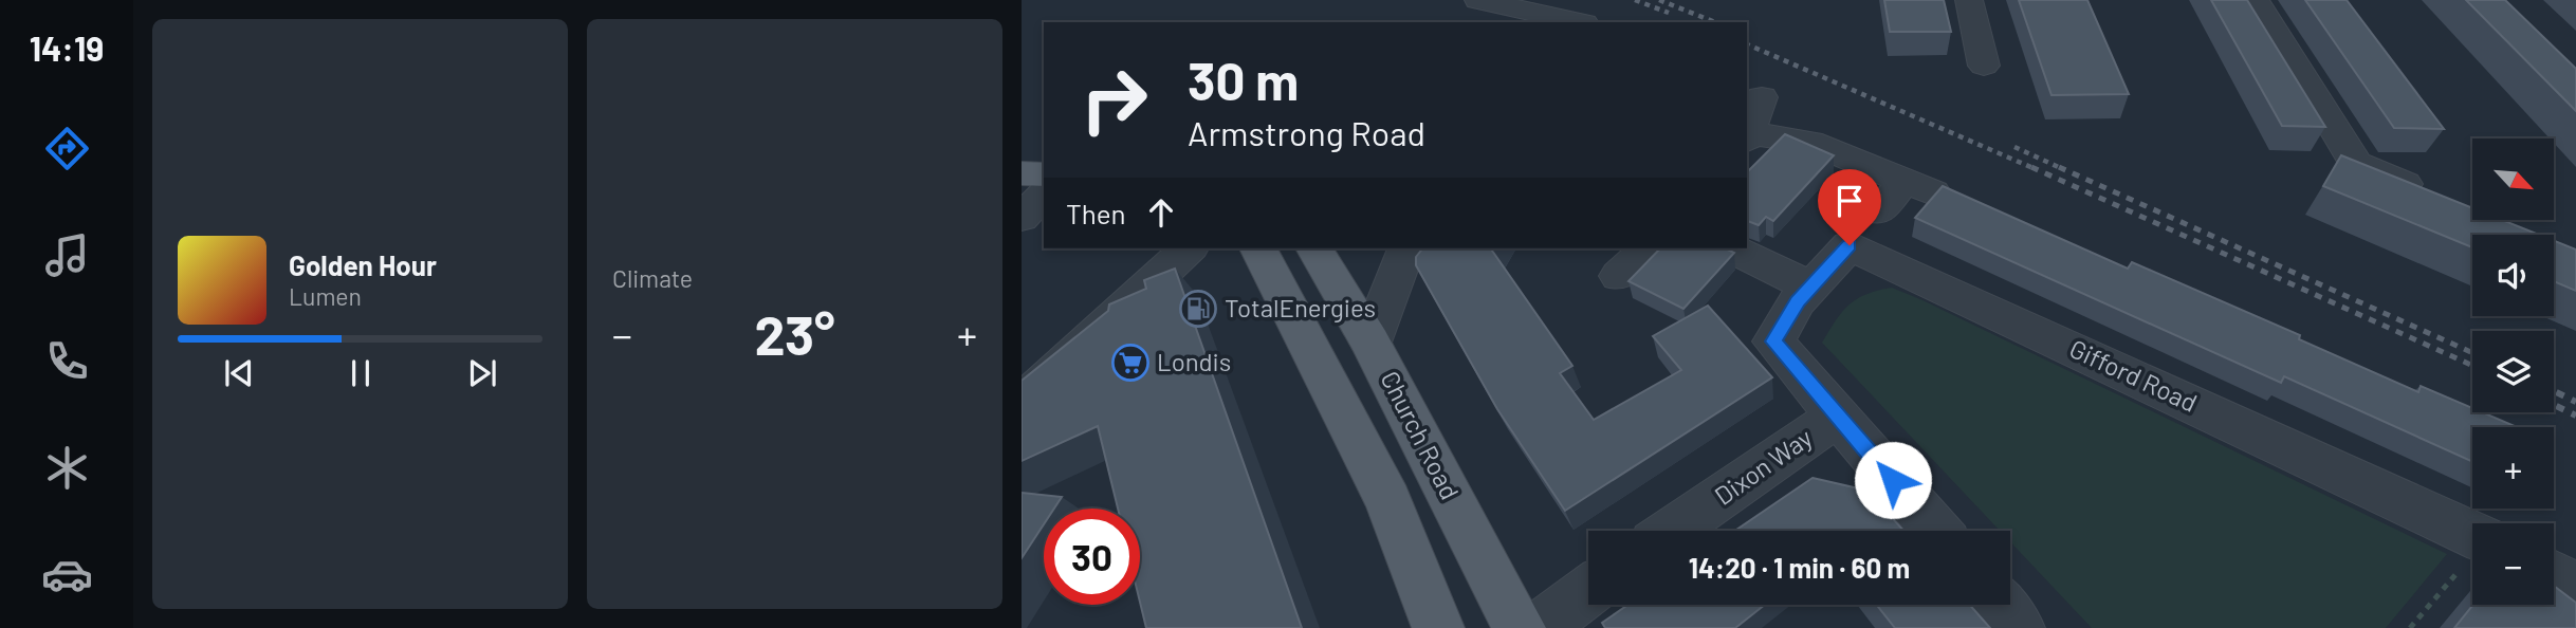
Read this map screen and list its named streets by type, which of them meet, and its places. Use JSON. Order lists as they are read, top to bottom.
{
  "streets": {
    "main road": ["Church Road"],
    "street": ["Gifford Road", "Dixon Way"]
  },
  "places": {
    "fuel station": ["TotalEnergies"],
    "supermarket": ["Londis"]
  },
  "north": "bottom right",
  "page": {
    "tabs": "14:19",
    "tile": "Climate",
    "turn": ["30 m", "Armstrong Road"],
    "map_buttons": ["+", "−"],
    "then": "Then",
    "song": ["Golden Hour", "Lumen"],
    "heat": ["−", "23°", "+"],
    "limit": "30",
    "trip": "14:20 · 1 min · 60 m"
  }
}
